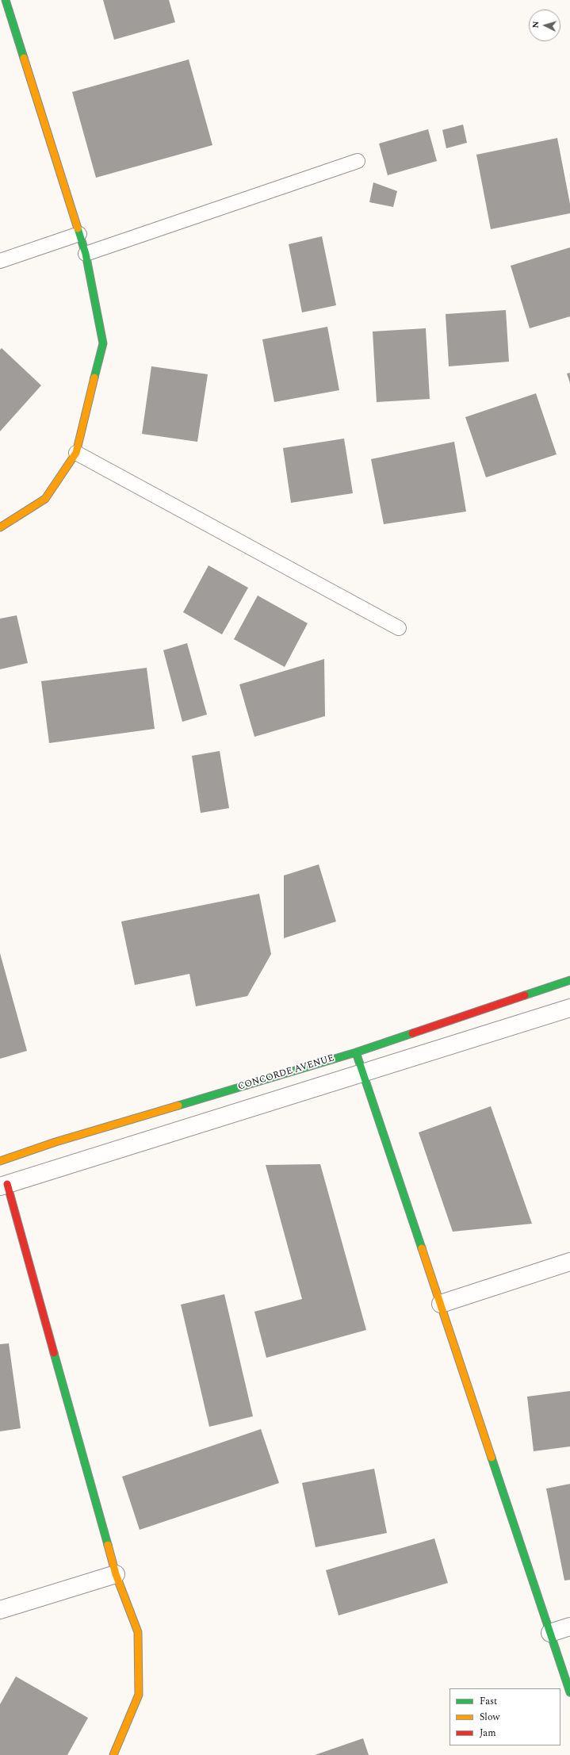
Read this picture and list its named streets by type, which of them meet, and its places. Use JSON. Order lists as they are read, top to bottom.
{
  "streets": {
    "street": ["CONCORDE AVENUE"]
  },
  "legend": ["Fast", "Slow", "Jam"],
  "north": "left"
}
